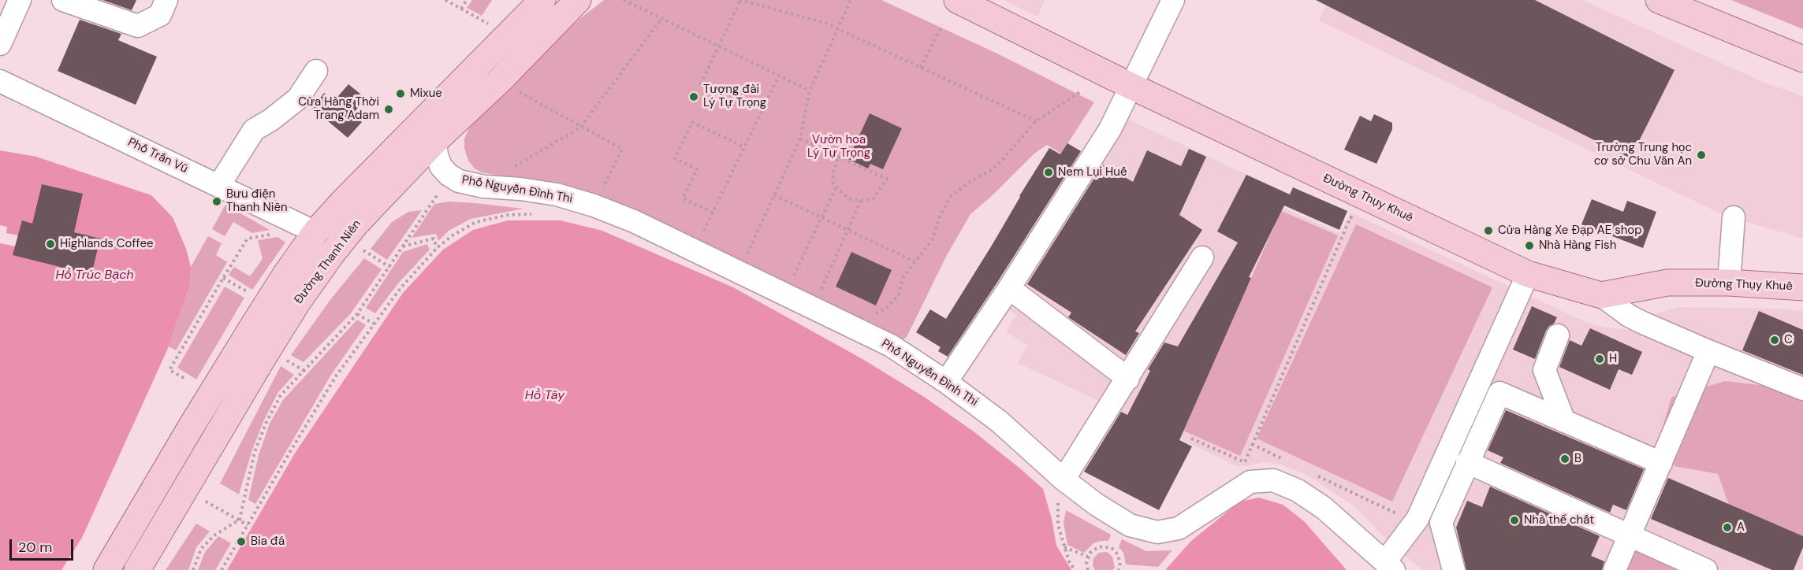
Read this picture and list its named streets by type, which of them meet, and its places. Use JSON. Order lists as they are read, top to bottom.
{
  "streets": {
    "main road": ["Đường Thụy Khuê", "Đường Thanh Niên"],
    "street": ["Phố Trấn Vũ", "Phố Nguyễn Đình Thi"]
  },
  "crossings": [
    ["Phố Nguyễn Đình Thi", "Đường Thanh Niên"]
  ],
  "water": ["Hồ Trúc Bạch", "Hồ Tây"],
  "parks": ["Vườn hoa Lý Tự Trọng"],
  "places": [
    "Mixue",
    "Tượng đài Lý Tự Trọng",
    "Cửa Hàng Thời Trang Adam",
    "Trường Trung học cơ sở Chu Văn An",
    "Nem Lụi Huế",
    "Bưu điện Thanh Niên",
    "Cửa Hàng Xe Đạp AE shop",
    "Highlands Coffee",
    "Nhà Hàng Fish",
    "C",
    "H",
    "B",
    "Nhà thể chất",
    "A",
    "Bia đá"
  ],
  "scale_bar": "20 m"
}
